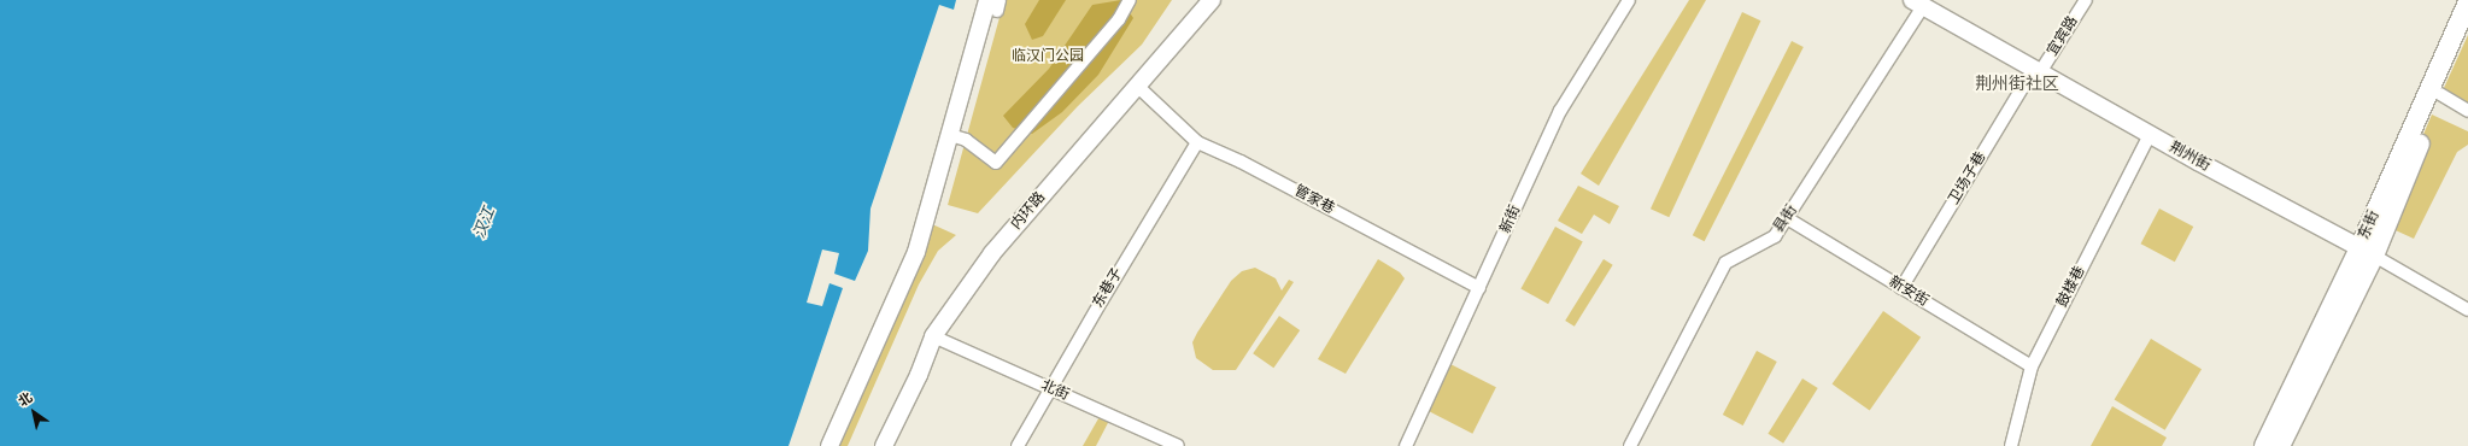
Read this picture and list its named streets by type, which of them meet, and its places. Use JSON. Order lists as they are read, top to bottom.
{
  "streets": {
    "main road": ["东街"],
    "street": [
      "宜宾路",
      "荆州街",
      "卫场子巷",
      "管家巷",
      "内环路",
      "新街",
      "县街",
      "鼓楼巷",
      "东巷子",
      "新安街",
      "北街"
    ]
  },
  "crossings": [
    ["宜宾路", "荆州街"],
    ["宜宾路", "卫场子巷"],
    ["荆州街", "卫场子巷"],
    ["荆州街", "县街"],
    ["荆州街", "东街"],
    ["荆州街", "鼓楼巷"],
    ["卫场子巷", "新安街"],
    ["管家巷", "内环路"],
    ["管家巷", "新街"],
    ["管家巷", "东巷子"],
    ["内环路", "北街"],
    ["县街", "新安街"],
    ["鼓楼巷", "新安街"],
    ["东巷子", "北街"]
  ],
  "districts": ["荆州街社区"],
  "water": ["汉江"],
  "parks": ["临汉门公园"],
  "north": "top left"
}
